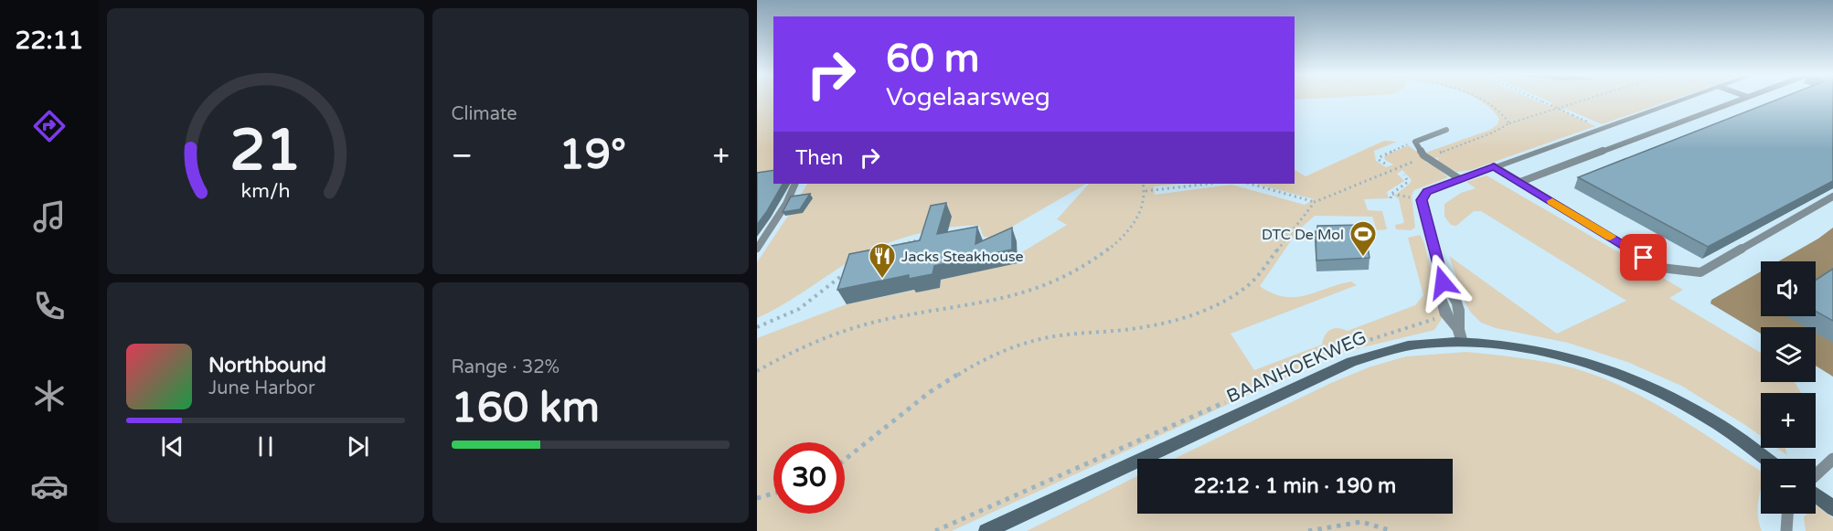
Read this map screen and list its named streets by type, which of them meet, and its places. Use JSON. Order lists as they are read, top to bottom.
{
  "streets": {
    "street": ["BAANHOEKWEG"]
  },
  "places": {
    "sports": ["DTC De Mol"],
    "restaurant": ["Jacks Steakhouse"]
  },
  "page": {
    "tabs": "22:11",
    "tile": [
      "Climate",
      ["Range · 32%", "160 km"]
    ],
    "turn": ["60 m", "Vogelaarsweg"],
    "then": "Then",
    "heat": ["−", "19°", "+"],
    "map_buttons": ["+", "−"],
    "song": ["Northbound", "June Harbor"],
    "limit": "30",
    "trip": "22:12 · 1 min · 190 m",
    "gauge": ["21", "km/h"]
  }
}
